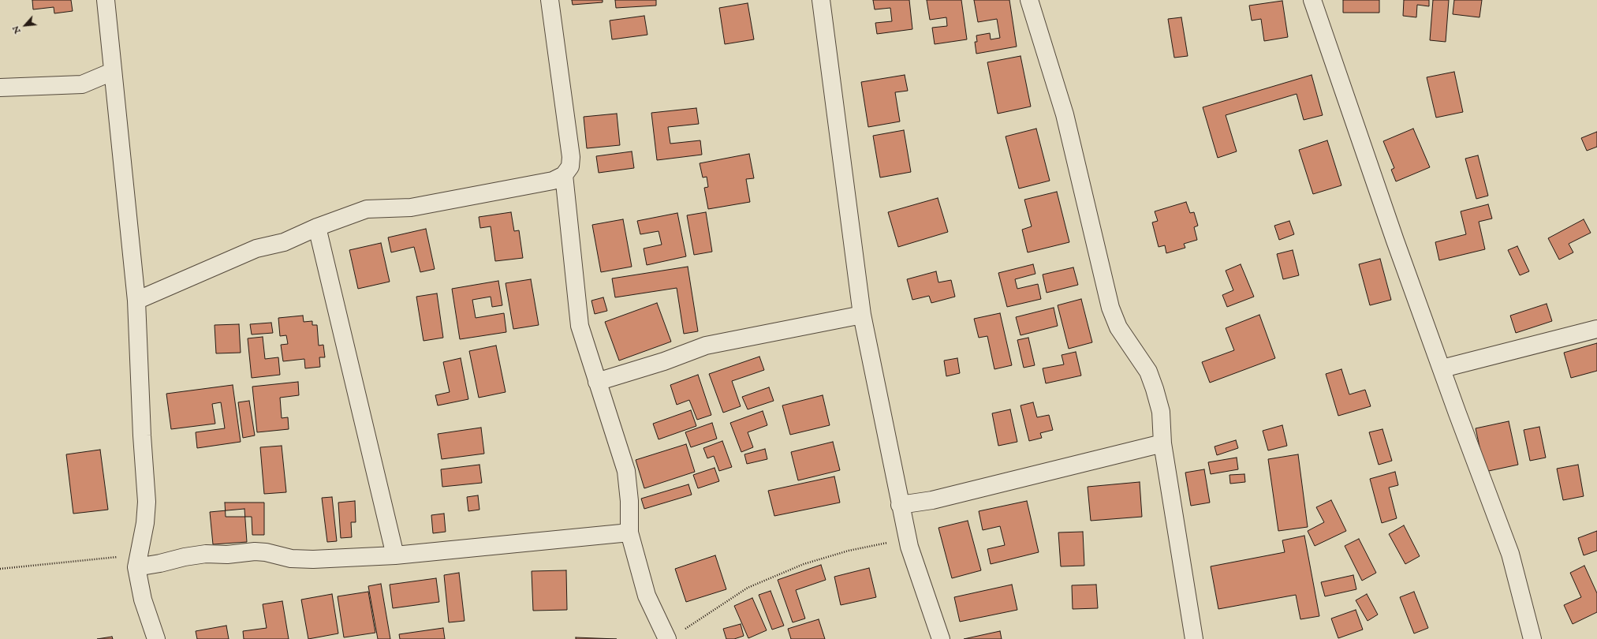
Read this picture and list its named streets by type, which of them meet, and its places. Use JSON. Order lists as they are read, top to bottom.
{
  "north": "bottom left"
}
